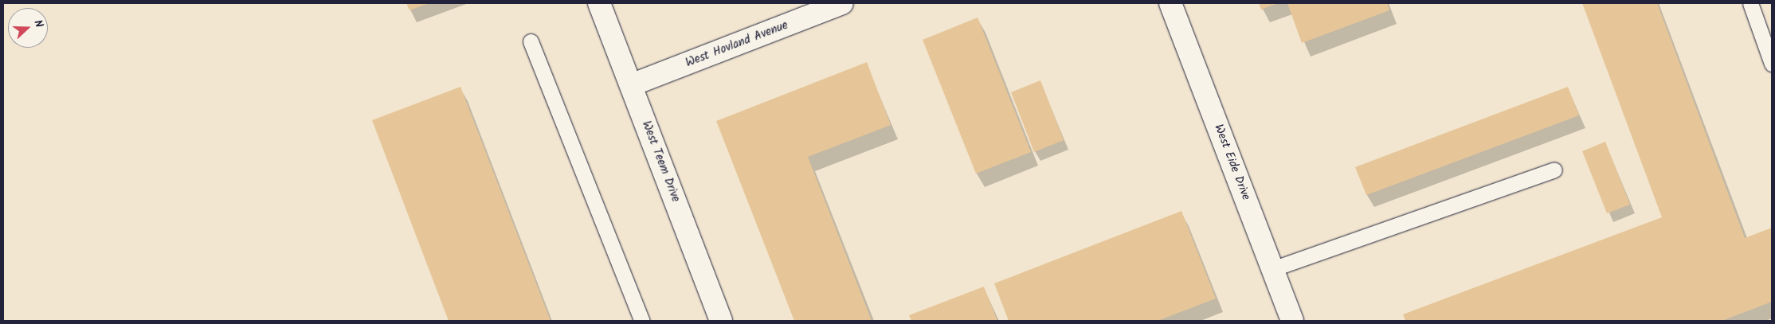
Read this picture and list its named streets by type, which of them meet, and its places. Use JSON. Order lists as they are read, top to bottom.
{
  "streets": {
    "street": ["West Hovland Avenue", "West Teem Drive", "West Eide Drive"]
  },
  "crossings": [
    ["West Hovland Avenue", "West Teem Drive"]
  ],
  "north": "right"
}
